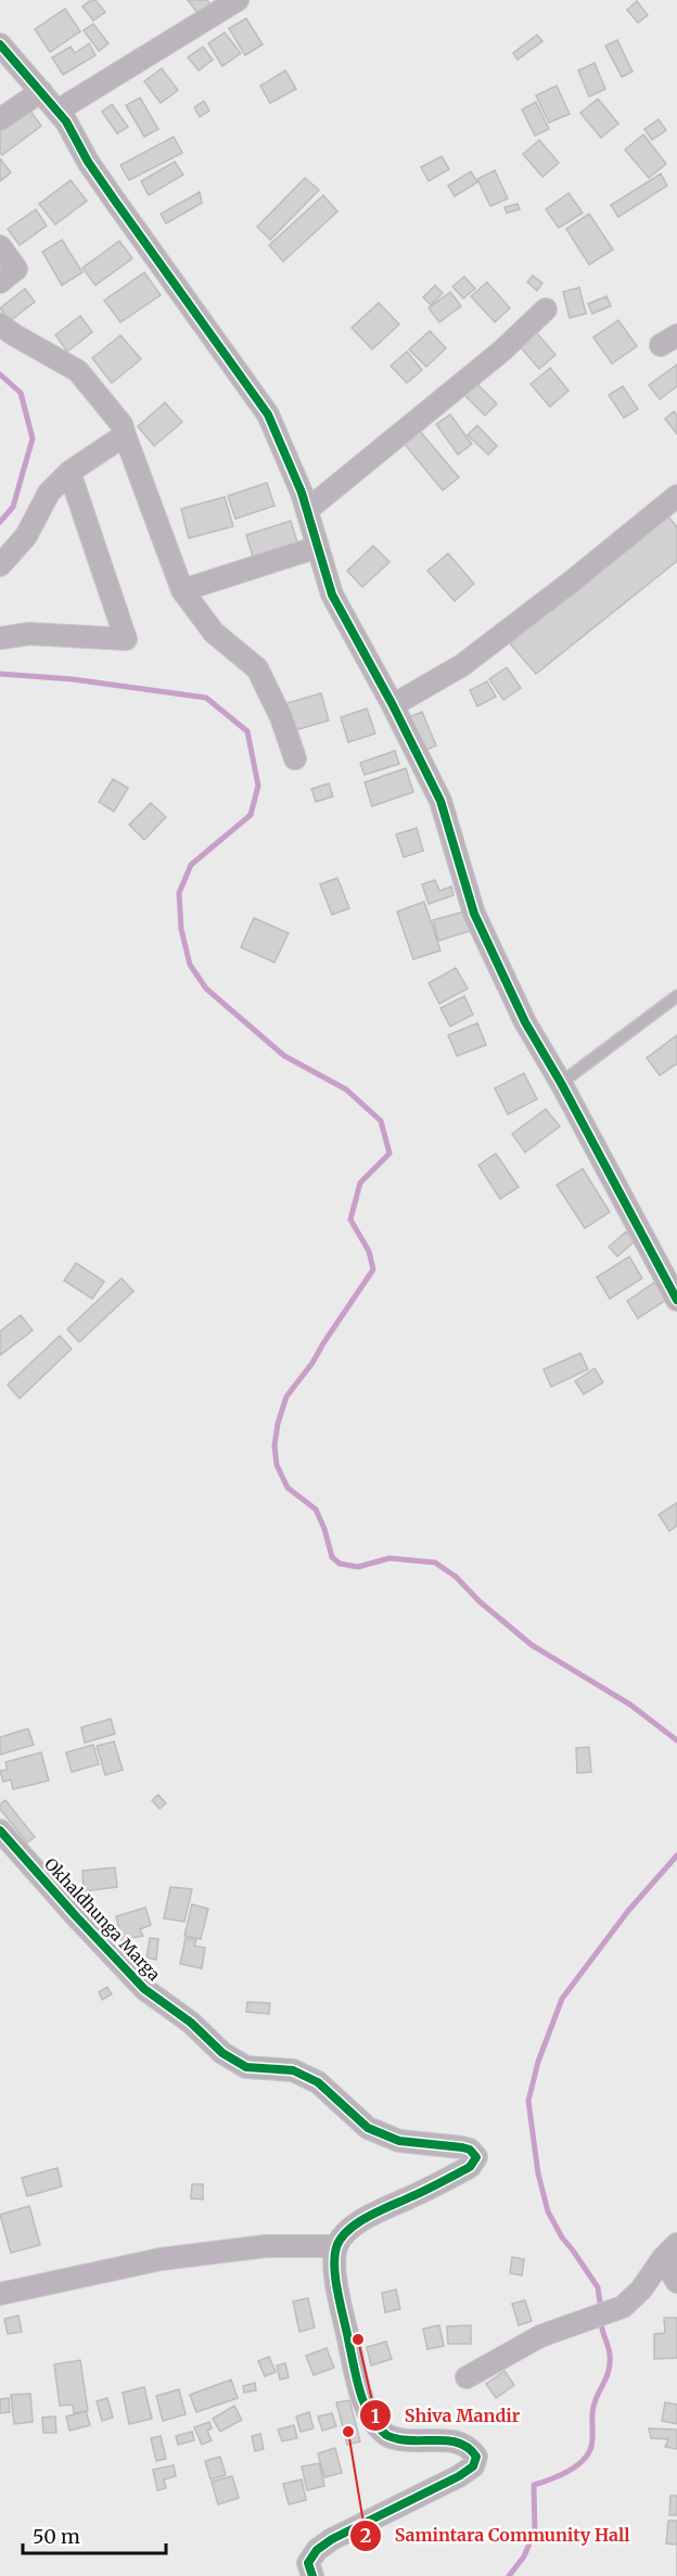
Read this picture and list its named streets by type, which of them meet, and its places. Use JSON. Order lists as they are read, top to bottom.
{
  "streets": {
    "street": ["Okhaldhunga Marga"]
  },
  "places": ["Shiva Mandir", "Samintara Community Hall"],
  "scale_bar": "50 m"
}
